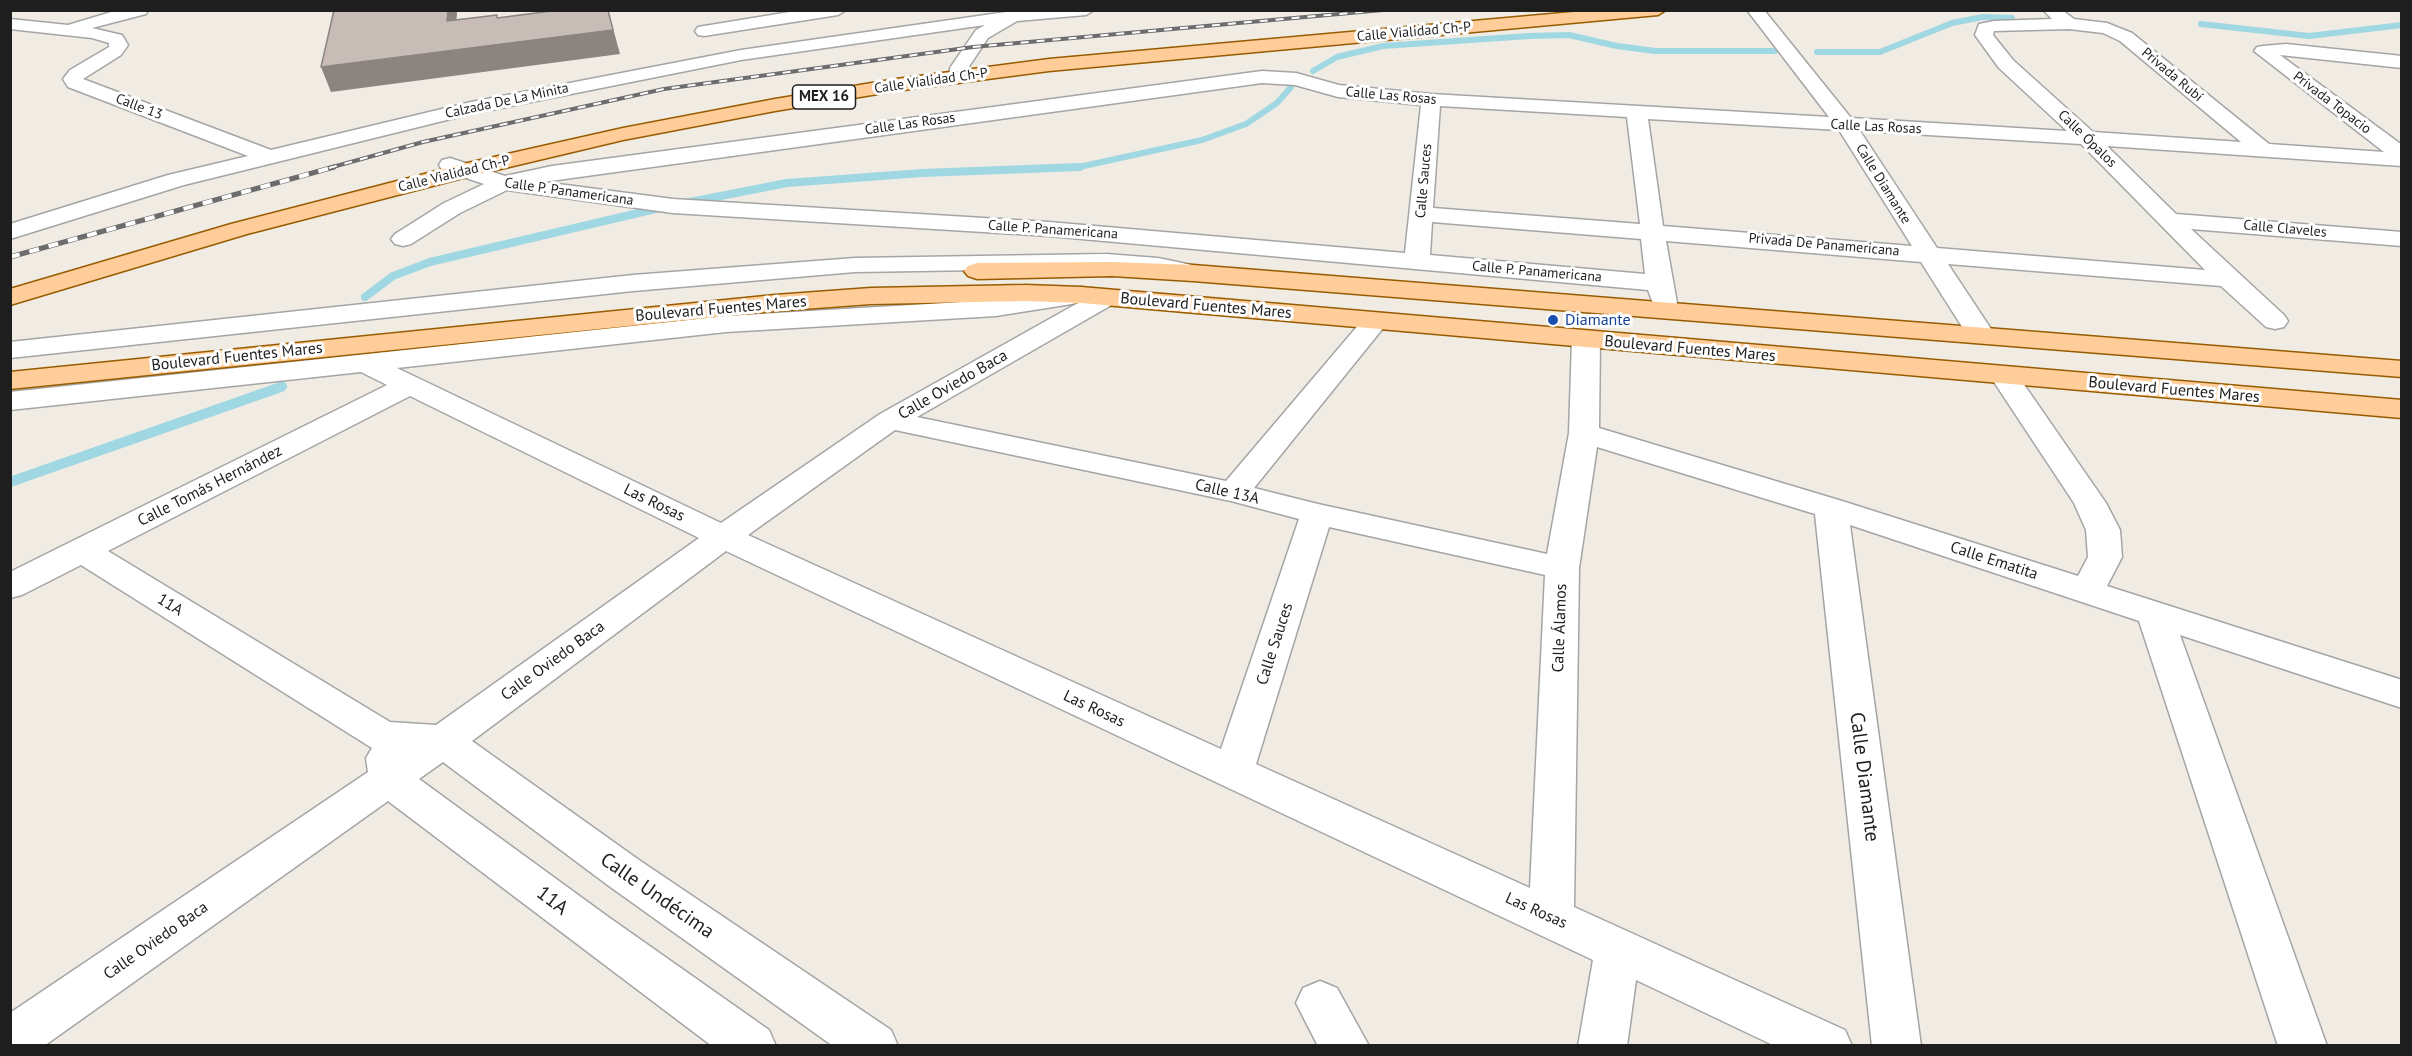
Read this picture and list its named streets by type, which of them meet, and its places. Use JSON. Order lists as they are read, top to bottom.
{
  "streets": {
    "main road": ["Calle Vialidad Ch-P", "MEX 16", "Boulevard Fuentes Mares"],
    "street": [
      "Privada Rubí",
      "Calle Las Rosas",
      "Calzada De La Minita",
      "Privada Topacio",
      "Calle 13",
      "Calle Ópalos",
      "Calle Sauces",
      "Calle Diamante",
      "Calle P. Panamericana",
      "Calle Claveles",
      "Privada De Panamericana",
      "Calle Oviedo Baca",
      "Calle Tomás Hernández",
      "Calle 13A",
      "Las Rosas",
      "Calle Ematita",
      "11A",
      "Calle Álamos",
      "Calle Undécima"
    ]
  },
  "crossings": [
    ["Calle Vialidad Ch-P", "Calle P. Panamericana"],
    ["Privada Rubí", "Calle Las Rosas"],
    ["Privada Rubí", "Calle Ópalos"],
    ["Calle Las Rosas", "Privada Topacio"],
    ["Calle Las Rosas", "Calle Ópalos"],
    ["Calle Las Rosas", "Calle Sauces"],
    ["Calle Las Rosas", "Calle Diamante"],
    ["Calle Las Rosas", "Calle P. Panamericana"],
    ["Calzada De La Minita", "Calle 13"],
    ["Calle Ópalos", "Calle Claveles"],
    ["Calle Ópalos", "Privada De Panamericana"],
    ["Calle Sauces", "Calle P. Panamericana"],
    ["Calle Sauces", "Privada De Panamericana"],
    ["Calle Sauces", "Calle 13A"],
    ["Calle Sauces", "Las Rosas"],
    ["Calle Diamante", "Privada De Panamericana"],
    ["Calle Diamante", "Boulevard Fuentes Mares"],
    ["Calle Diamante", "Calle Ematita"],
    ["Boulevard Fuentes Mares", "Calle Oviedo Baca"],
    ["Boulevard Fuentes Mares", "Calle Álamos"],
    ["Calle Oviedo Baca", "Calle 13A"],
    ["Calle Oviedo Baca", "Las Rosas"],
    ["Calle Oviedo Baca", "11A"],
    ["Calle Oviedo Baca", "Calle Undécima"],
    ["Calle Tomás Hernández", "Las Rosas"],
    ["Calle Tomás Hernández", "11A"],
    ["Calle 13A", "Calle Álamos"],
    ["Las Rosas", "Calle Álamos"],
    ["Calle Ematita", "Calle Álamos"],
    ["11A", "Calle Undécima"]
  ],
  "places": ["Diamante"]
}
